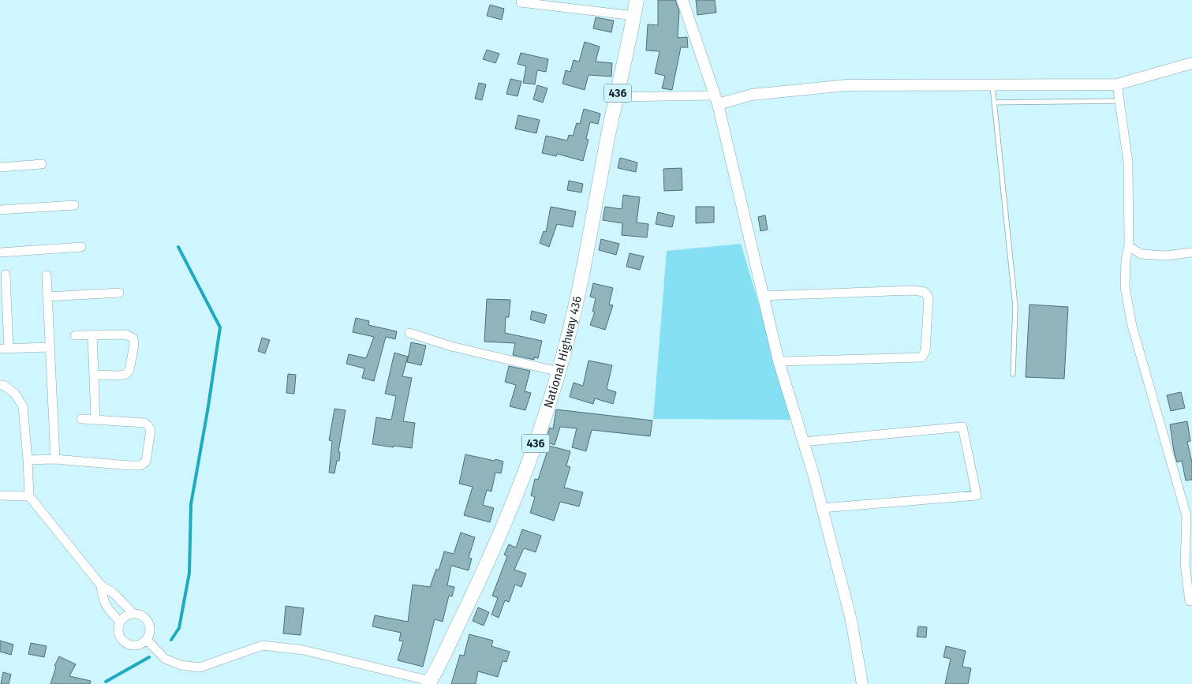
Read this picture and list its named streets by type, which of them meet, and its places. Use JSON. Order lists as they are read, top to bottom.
{
  "streets": {
    "main road": ["436", "National Highway 436"]
  }
}
